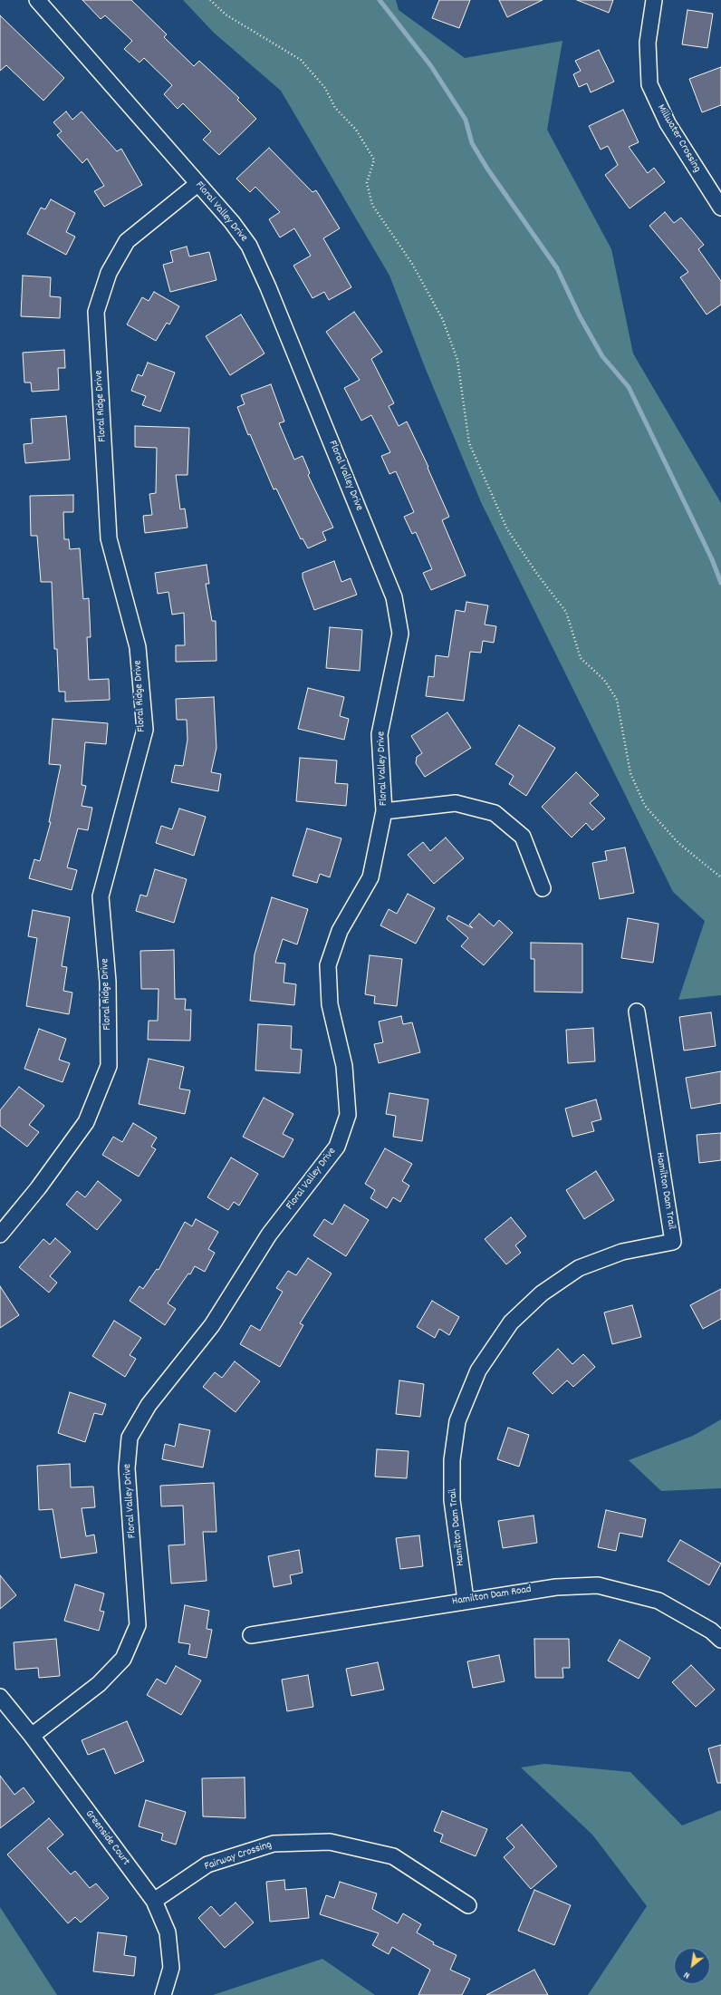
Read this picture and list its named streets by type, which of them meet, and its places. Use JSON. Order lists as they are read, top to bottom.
{
  "streets": {
    "street": [
      "Millwater Crossing",
      "Floral Valley Drive",
      "Floral Ridge Drive",
      "Hamilton Dam Trail",
      "Hamilton Dam Road",
      "Greenside Court",
      "Fairway Crossing"
    ]
  },
  "crossings": [
    ["Floral Valley Drive", "Floral Ridge Drive"],
    ["Floral Valley Drive", "Greenside Court"],
    ["Hamilton Dam Trail", "Hamilton Dam Road"],
    ["Greenside Court", "Fairway Crossing"]
  ],
  "north": "bottom left"
}
